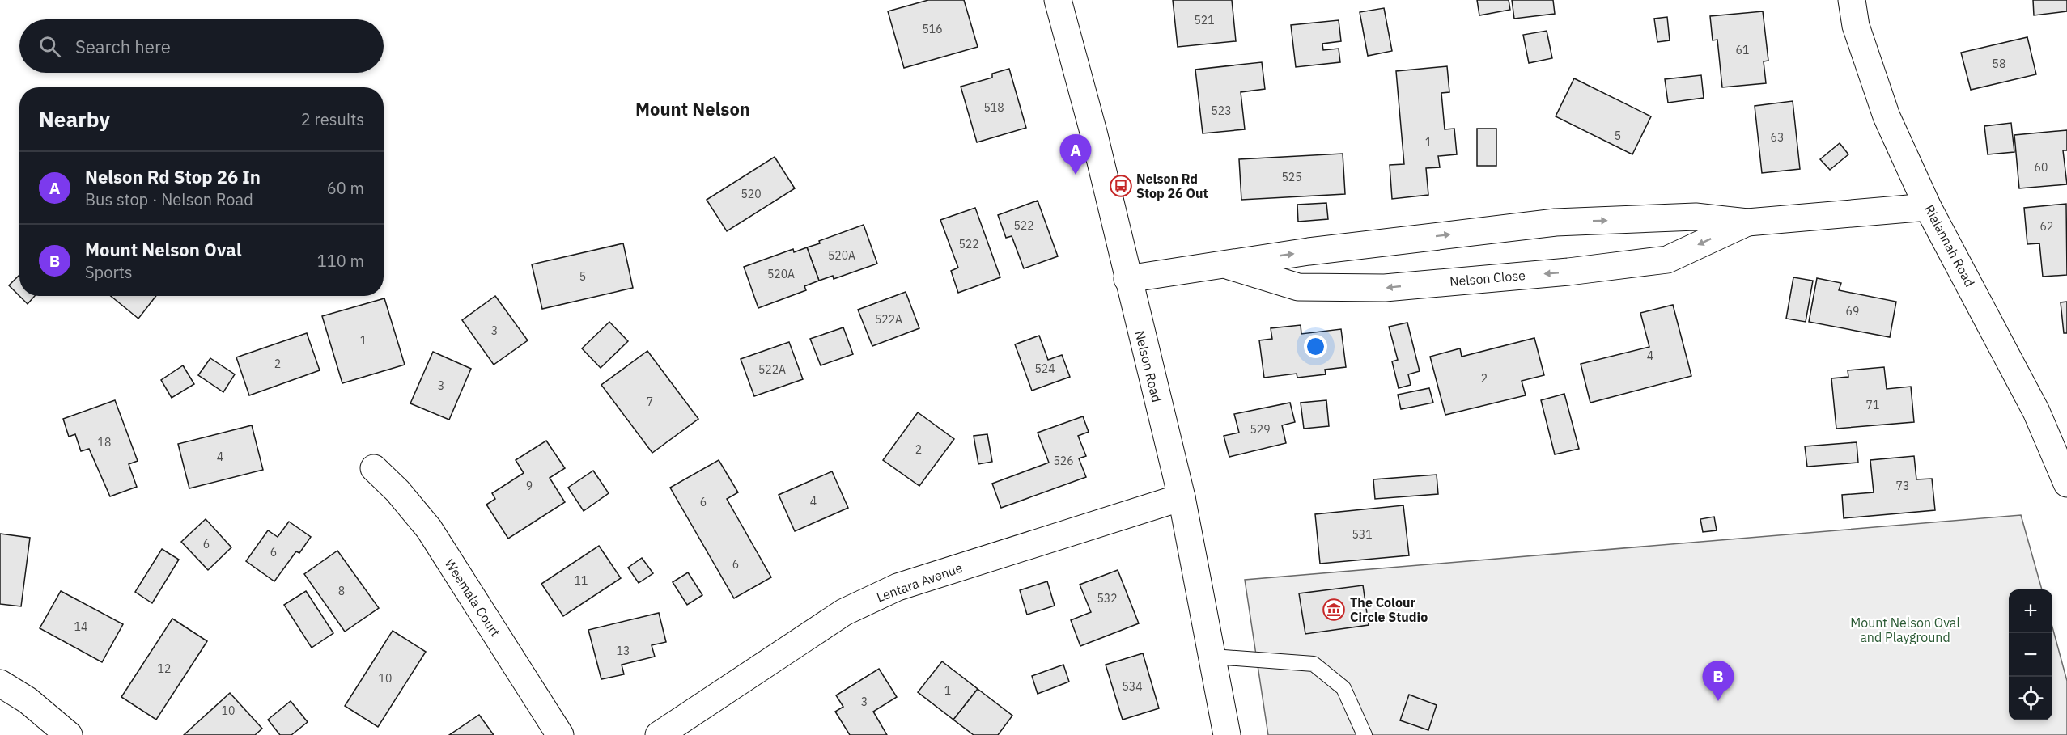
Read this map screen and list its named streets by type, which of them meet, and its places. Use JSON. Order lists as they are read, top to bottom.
{
  "streets": {
    "street": [
      "Rialannah Road",
      "Nelson Close",
      "Nelson Road",
      "Lentara Avenue",
      "Weemala Court"
    ]
  },
  "crossings": [
    ["Rialannah Road", "Nelson Close"],
    ["Nelson Close", "Nelson Road"],
    ["Nelson Road", "Lentara Avenue"]
  ],
  "districts": ["Mount Nelson"],
  "parks": ["Mount Nelson Oval and Playground"],
  "places": {
    "bus stop": ["Nelson Rd Stop 26 Out"],
    "museum": ["The Colour Circle Studio"]
  },
  "house_numbers": [
    "521",
    "516",
    "61",
    "58",
    "518",
    "523",
    "5",
    "63",
    "1",
    "60",
    "525",
    "520",
    "522",
    "62",
    "522",
    "520A",
    "520A",
    "5",
    "69",
    "522A",
    "3",
    "1",
    "4",
    "2",
    "524",
    "522A",
    "2",
    "3",
    "7",
    "71",
    "529",
    "18",
    "2",
    "4",
    "526",
    "9",
    "73",
    "4",
    "6",
    "531",
    "6",
    "6",
    "6",
    "11",
    "8",
    "532",
    "14",
    "13",
    "12",
    "10",
    "534",
    "1",
    "3",
    "10"
  ],
  "page": {
    "search": "Search here",
    "heading": ["Nearby", "2 results"],
    "pins": ["A", "B"],
    "list": [
      {
        "mark": "A",
        "name": "Nelson Rd Stop 26 In",
        "note": "Bus stop · Nelson Road",
        "value": "60 m"
      },
      {
        "mark": "B",
        "name": "Mount Nelson Oval",
        "note": "Sports",
        "value": "110 m"
      }
    ],
    "map_buttons": ["+", "−"]
  }
}
